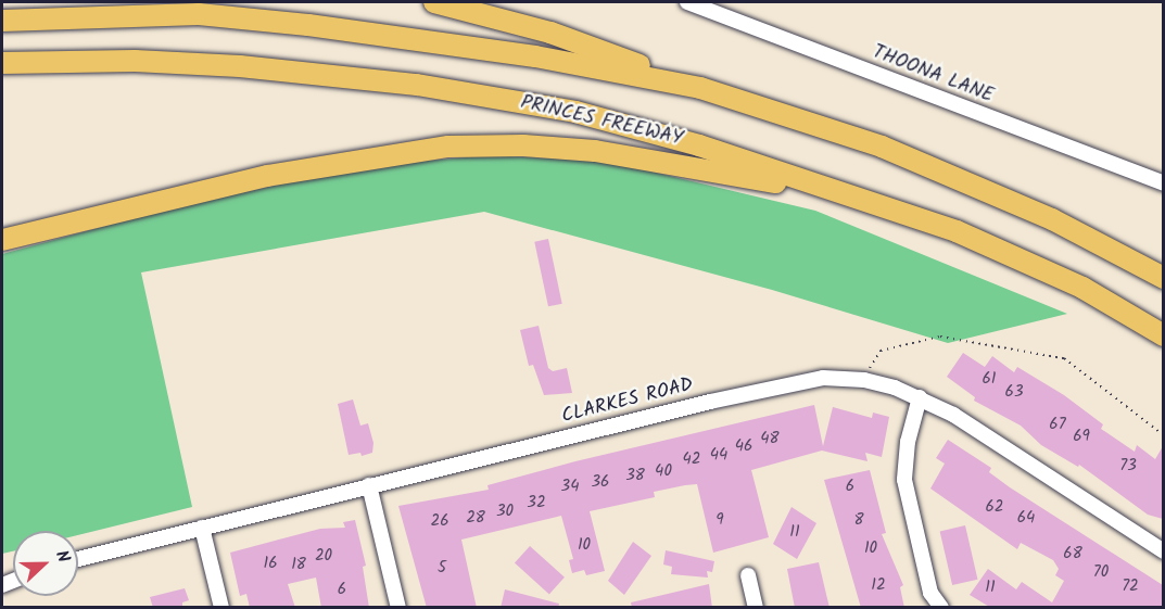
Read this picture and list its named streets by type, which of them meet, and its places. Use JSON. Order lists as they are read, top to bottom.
{
  "streets": {
    "highway": ["PRINCES FREEWAY"],
    "street": ["THOONA LANE", "CLARKES ROAD"]
  },
  "house_numbers": [
    "61",
    "63",
    "67",
    "69",
    "48",
    "46",
    "44",
    "42",
    "73",
    "40",
    "38",
    "36",
    "34",
    "6",
    "32",
    "62",
    "30",
    "28",
    "64",
    "9",
    "8",
    "26",
    "11",
    "10",
    "10",
    "68",
    "20",
    "16",
    "18",
    "5",
    "70",
    "12",
    "72",
    "11",
    "6"
  ],
  "north": "right"
}
